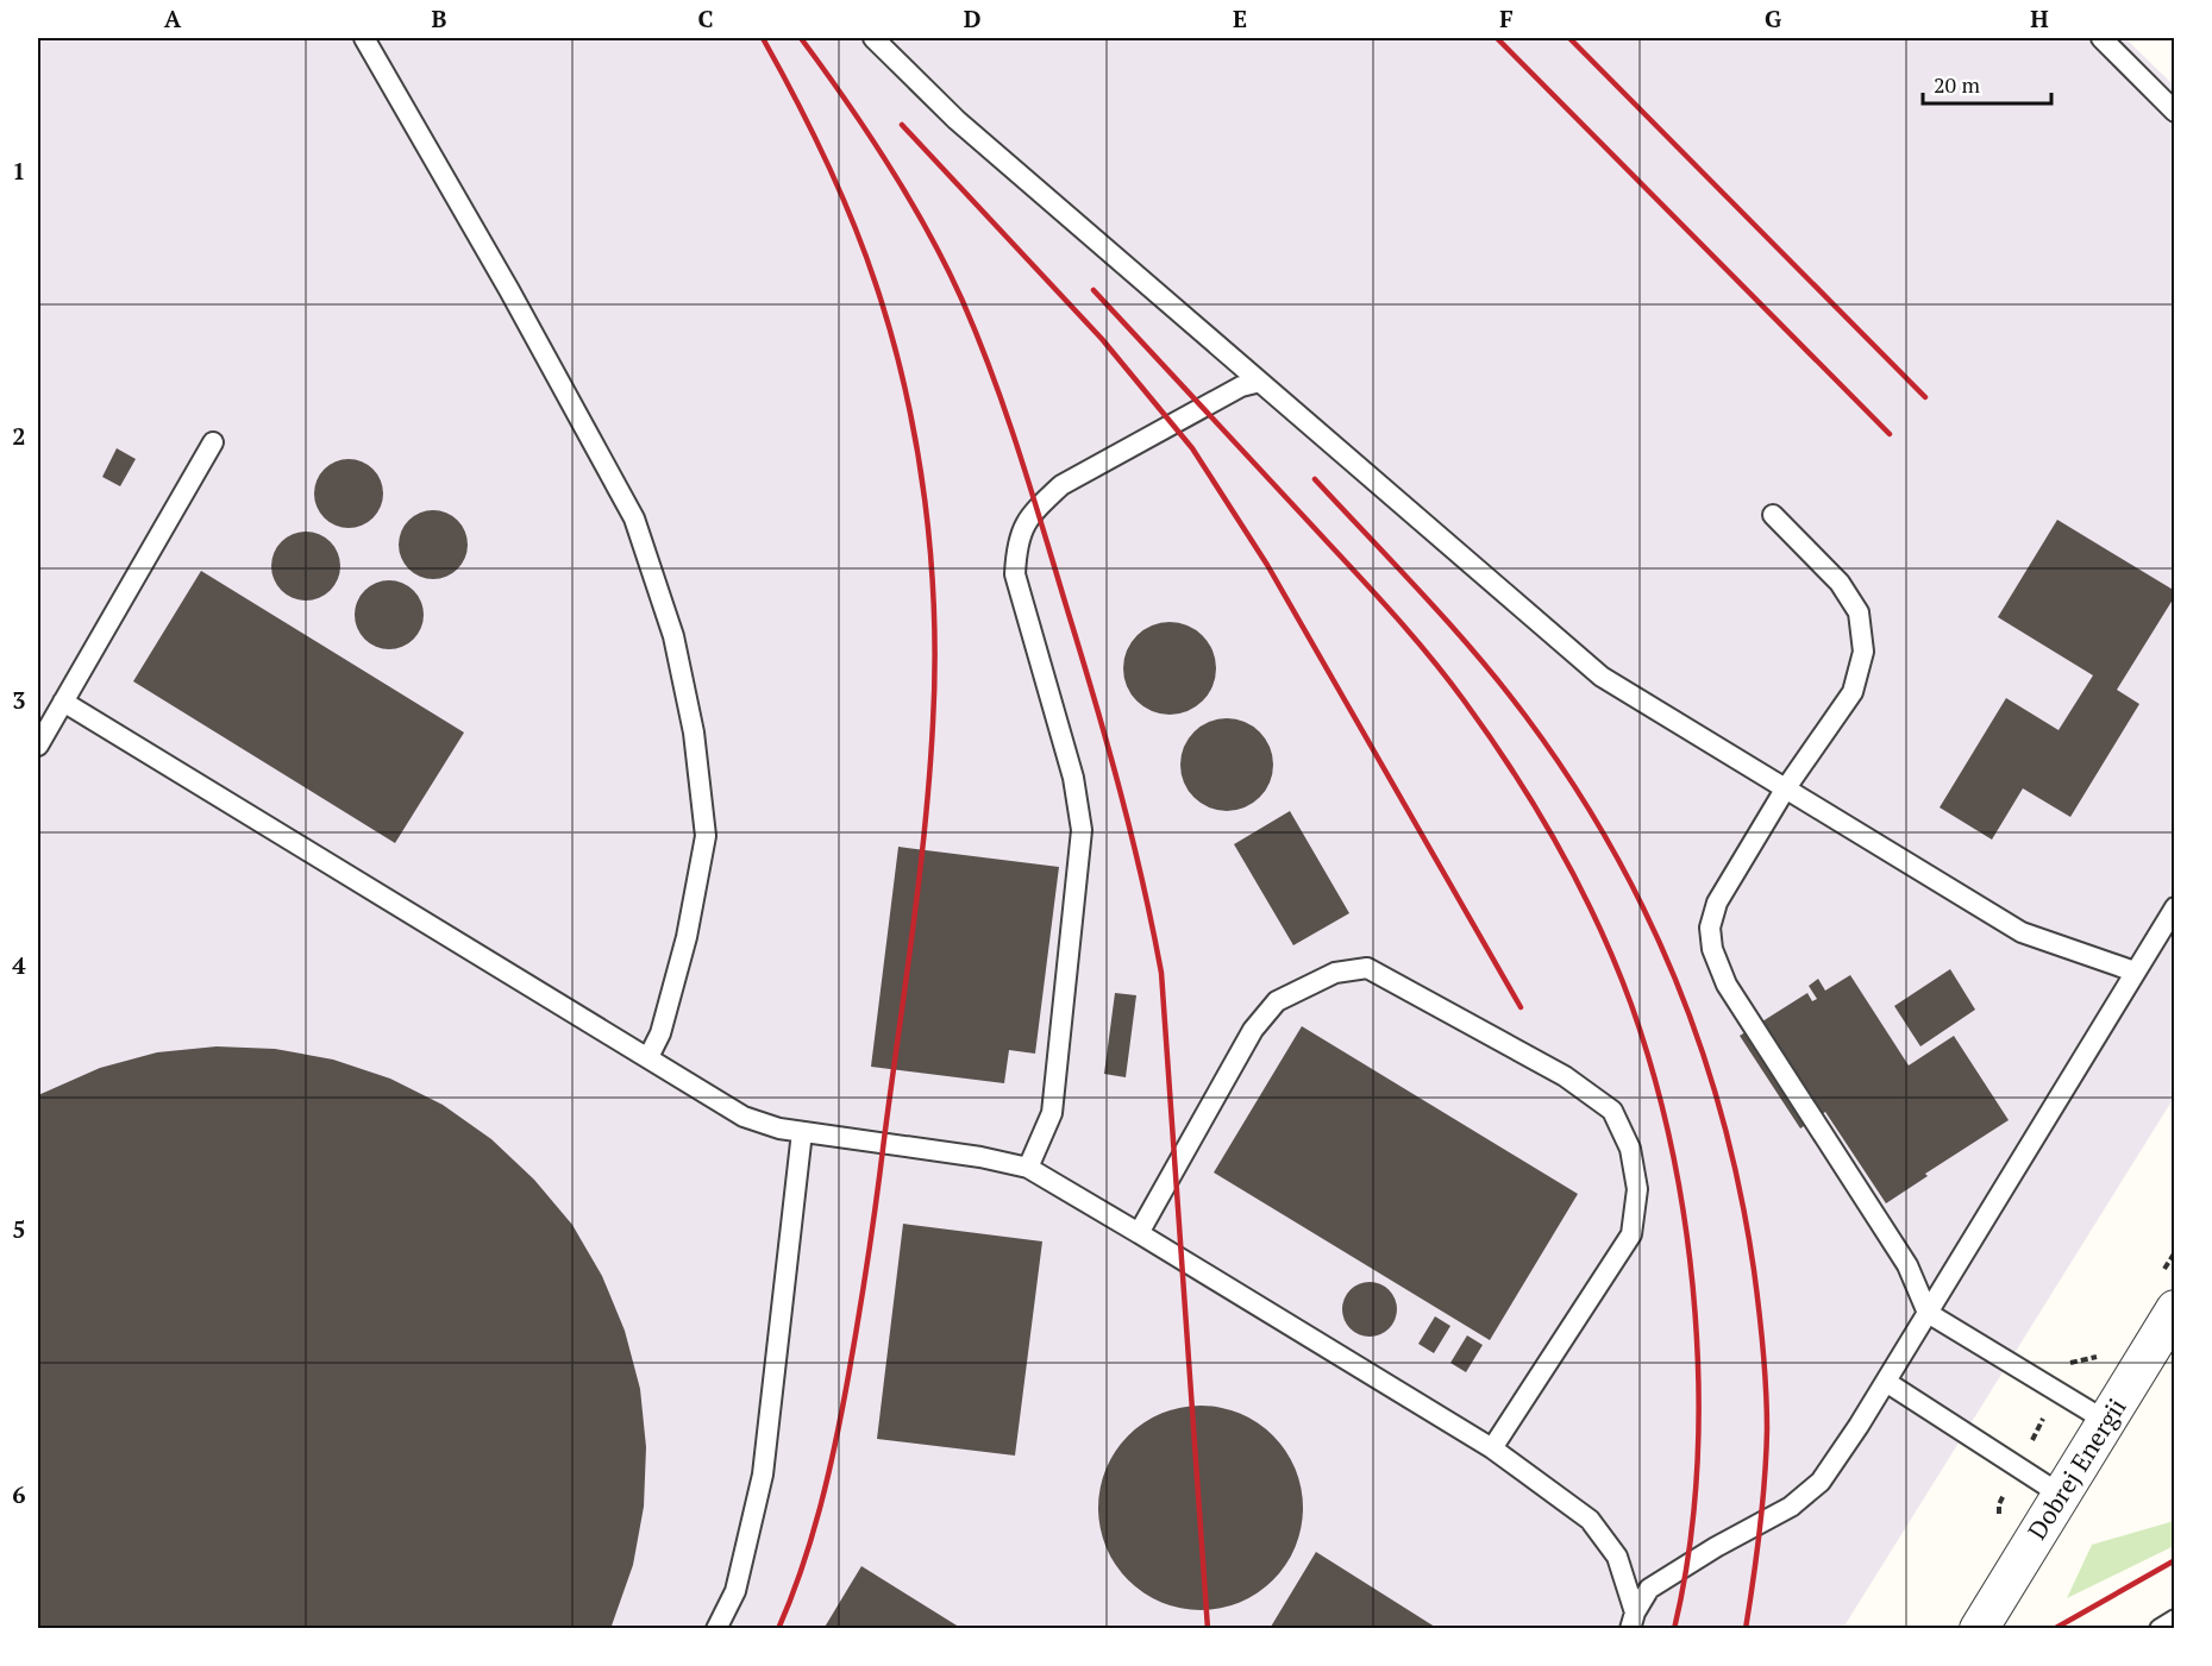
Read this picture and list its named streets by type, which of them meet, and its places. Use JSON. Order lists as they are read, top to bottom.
{
  "streets": {
    "street": ["Dobrej Energii"]
  },
  "scale_bar": "20 m",
  "grid": {
    "columns": [
      "A",
      "B",
      "C",
      "D",
      "E",
      "F",
      "G",
      "H"
    ],
    "rows": [
      "1",
      "2",
      "3",
      "4",
      "5",
      "6"
    ]
  }
}
